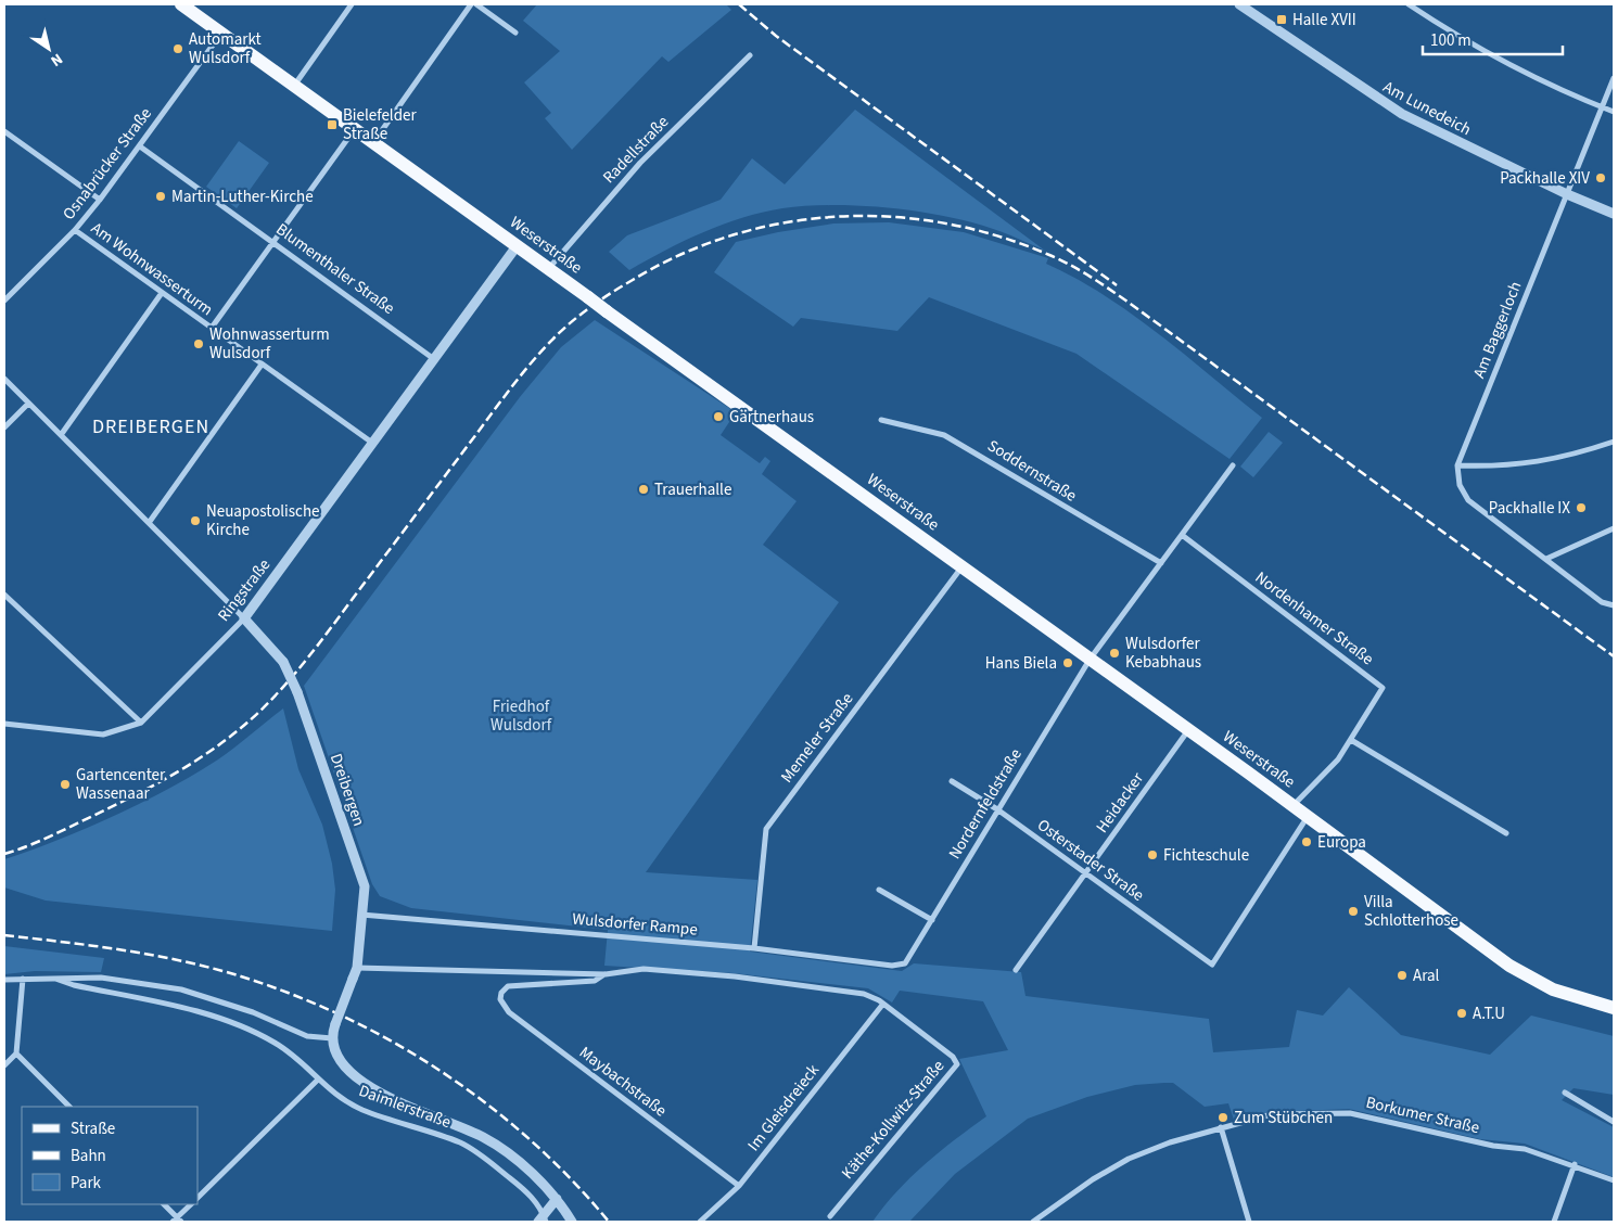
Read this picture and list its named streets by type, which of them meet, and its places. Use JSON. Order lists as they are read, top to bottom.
{
  "streets": {
    "main road": ["Weserstraße"],
    "street": [
      "Am Lunedeich",
      "Radellstraße",
      "Osnabrücker Straße",
      "Am Wohnwasserturm",
      "Blumenthaler Straße",
      "Am Baggerloch",
      "Soddernstraße",
      "Ringstraße",
      "Nordenhamer Straße",
      "Memeler Straße",
      "Dreibergen",
      "Heidacker",
      "Nordernfeldstraße",
      "Osterstader Straße",
      "Wulsdorfer Rampe",
      "Maybachstraße",
      "Daimlerstraße",
      "Im Gleisdreieck",
      "Borkumer Straße",
      "Käthe-Kollwitz-Straße"
    ]
  },
  "crossings": [
    ["Am Lunedeich", "Am Baggerloch"],
    ["Radellstraße", "Weserstraße"],
    ["Osnabrücker Straße", "Weserstraße"],
    ["Osnabrücker Straße", "Am Wohnwasserturm"],
    ["Osnabrücker Straße", "Blumenthaler Straße"],
    ["Weserstraße", "Ringstraße"],
    ["Weserstraße", "Memeler Straße"],
    ["Weserstraße", "Heidacker"],
    ["Weserstraße", "Nordernfeldstraße"],
    ["Weserstraße", "Osterstader Straße"],
    ["Am Wohnwasserturm", "Ringstraße"],
    ["Blumenthaler Straße", "Ringstraße"],
    ["Soddernstraße", "Nordernfeldstraße"],
    ["Ringstraße", "Dreibergen"],
    ["Nordenhamer Straße", "Nordernfeldstraße"],
    ["Memeler Straße", "Wulsdorfer Rampe"],
    ["Dreibergen", "Wulsdorfer Rampe"],
    ["Dreibergen", "Daimlerstraße"],
    ["Heidacker", "Osterstader Straße"],
    ["Nordernfeldstraße", "Osterstader Straße"],
    ["Nordernfeldstraße", "Wulsdorfer Rampe"],
    ["Maybachstraße", "Im Gleisdreieck"],
    ["Im Gleisdreieck", "Käthe-Kollwitz-Straße"]
  ],
  "districts": ["DREIBERGEN"],
  "parks": ["Friedhof Wulsdorf"],
  "places": {
    "transit": ["Halle XVII", "Bielefelder Straße"],
    "other": [
      "Automarkt Wulsdorf",
      "Packhalle XIV",
      "Martin-Luther-Kirche",
      "Wohnwasserturm Wulsdorf",
      "Gärtnerhaus",
      "Trauerhalle",
      "Packhalle IX",
      "Neuapostolische Kirche",
      "Wulsdorfer Kebabhaus",
      "Hans Biela",
      "Gartencenter Wassenaar",
      "Europa",
      "Fichteschule",
      "Villa Schlotterhose",
      "Aral",
      "A.T.U",
      "Zum Stübchen"
    ]
  },
  "legend": ["Straße", "Bahn", "Park"],
  "scale_bar": "100 m",
  "north": "bottom right"
}
